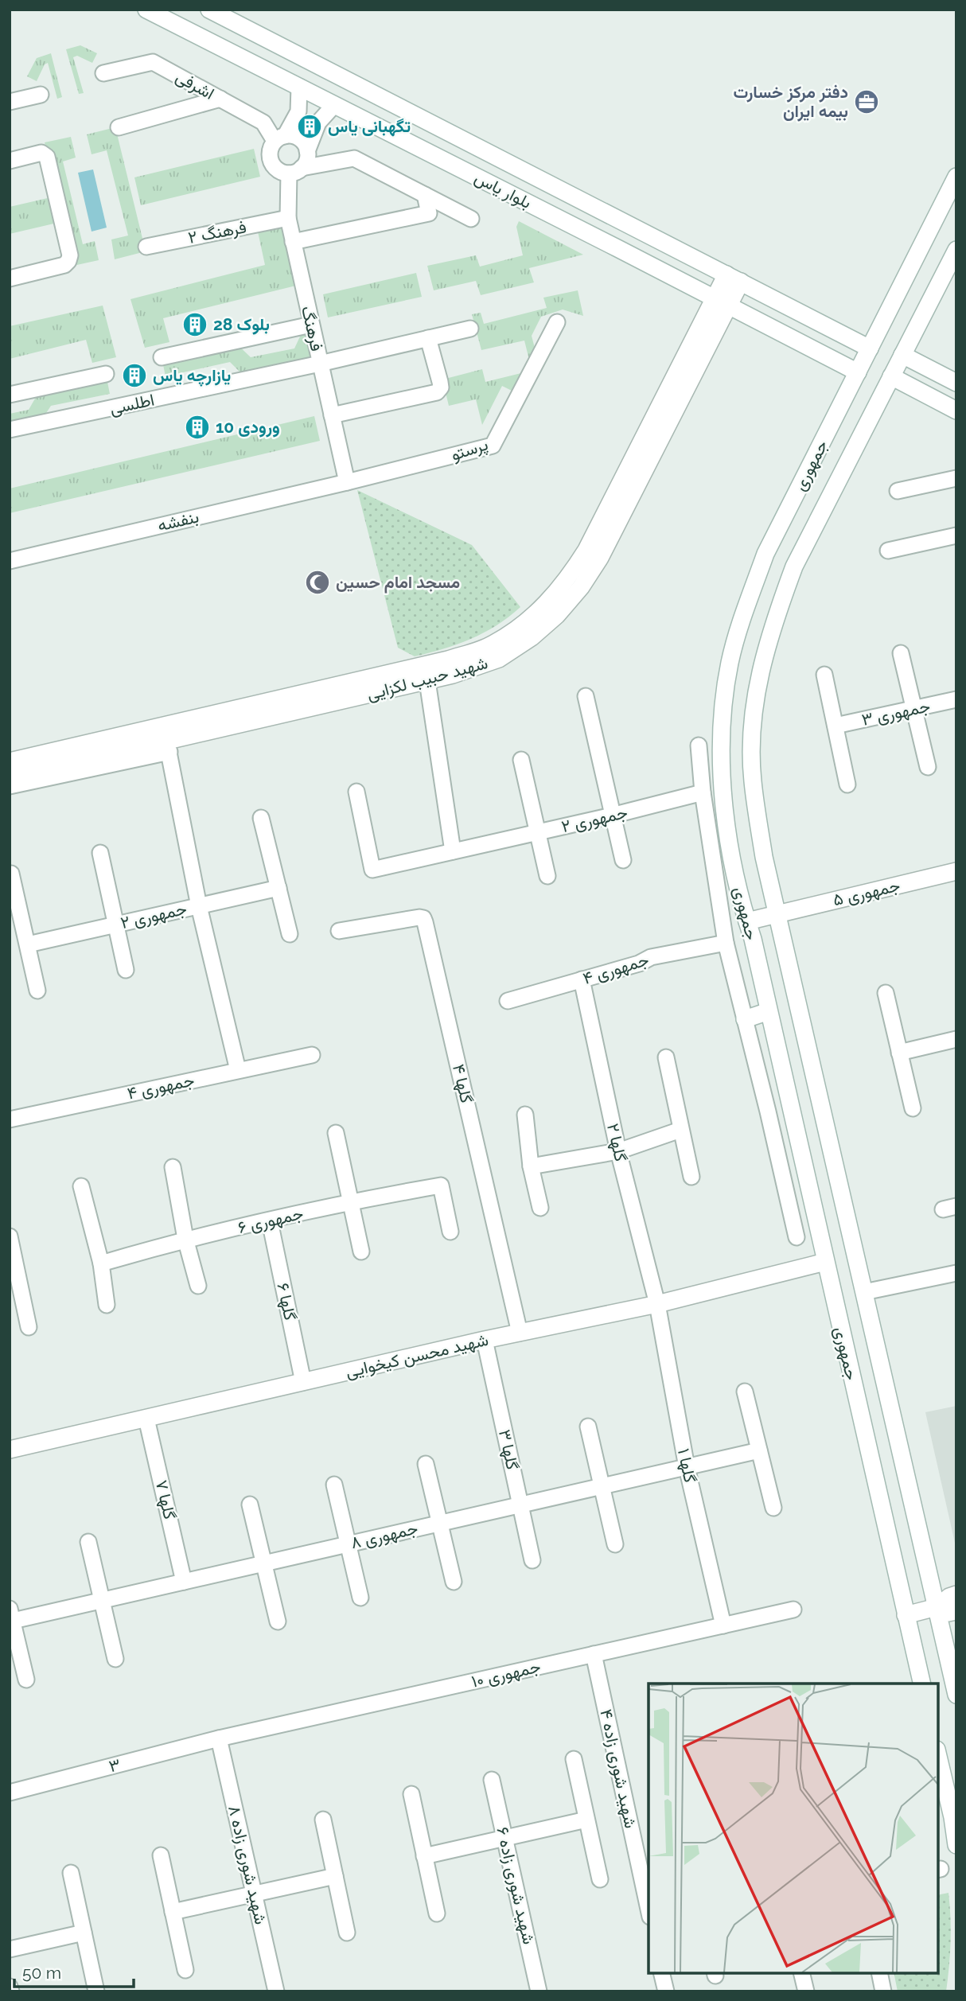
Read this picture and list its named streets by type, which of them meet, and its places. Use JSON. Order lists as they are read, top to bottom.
{
  "streets": {
    "main road": [
      "بلوار یاس",
      "جمهوری",
      "شهید حبیب لکزایی",
      "جمهوری ۵",
      "شهید محسن کیخوایی"
    ],
    "street": [
      "اشرفی",
      "فرهنگ ۲",
      "فرهنگ",
      "اطلسی",
      "پرستو",
      "بنفشه",
      "جمهوری ۳",
      "جمهوری ۲",
      "جمهوری ۴",
      "گلها ۴",
      "گلها ۲",
      "جمهوری ۶",
      "گلها ۶",
      "گلها ۳",
      "گلها ۱",
      "گلها ۷",
      "جمهوری ۸",
      "جمهوری ۱۰",
      "۳",
      "شهید شوری زاده ۴",
      "شهید شوری زاده ۸",
      "شهید شوری زاده ۶"
    ]
  },
  "crossings": [
    ["اشرفی", "فرهنگ"],
    ["بلوار یاس", "جمهوری"],
    ["بلوار یاس", "شهید حبیب لکزایی"],
    ["فرهنگ ۲", "فرهنگ"],
    ["فرهنگ", "اطلسی"],
    ["فرهنگ", "پرستو"],
    ["فرهنگ", "بنفشه"],
    ["پرستو", "بنفشه"],
    ["جمهوری", "جمهوری ۵"],
    ["جمهوری", "شهید محسن کیخوایی"],
    ["جمهوری ۴", "گلها ۲"],
    ["گلها ۴", "شهید محسن کیخوایی"],
    ["گلها ۲", "شهید محسن کیخوایی"],
    ["گلها ۲", "گلها ۱"],
    ["جمهوری ۶", "گلها ۶"],
    ["گلها ۶", "شهید محسن کیخوایی"],
    ["شهید محسن کیخوایی", "گلها ۳"],
    ["شهید محسن کیخوایی", "گلها ۱"],
    ["شهید محسن کیخوایی", "گلها ۷"],
    ["گلها ۳", "جمهوری ۸"],
    ["گلها ۱", "جمهوری ۸"],
    ["گلها ۱", "جمهوری ۱۰"],
    ["گلها ۷", "جمهوری ۸"],
    ["جمهوری ۱۰", "۳"],
    ["جمهوری ۱۰", "شهید شوری زاده ۴"],
    ["جمهوری ۱۰", "شهید شوری زاده ۸"],
    ["۳", "شهید شوری زاده ۸"]
  ],
  "places": {
    "office": ["دفتر مرکز خسارت بیمه ایران"],
    "building": [
      "تگهبانی یاس",
      "بلوک 28",
      "یازارچه یاس",
      "ورودی 10"
    ],
    "mosque": ["مسجد امام حسین"]
  },
  "scale_bar": "50 m"
}
